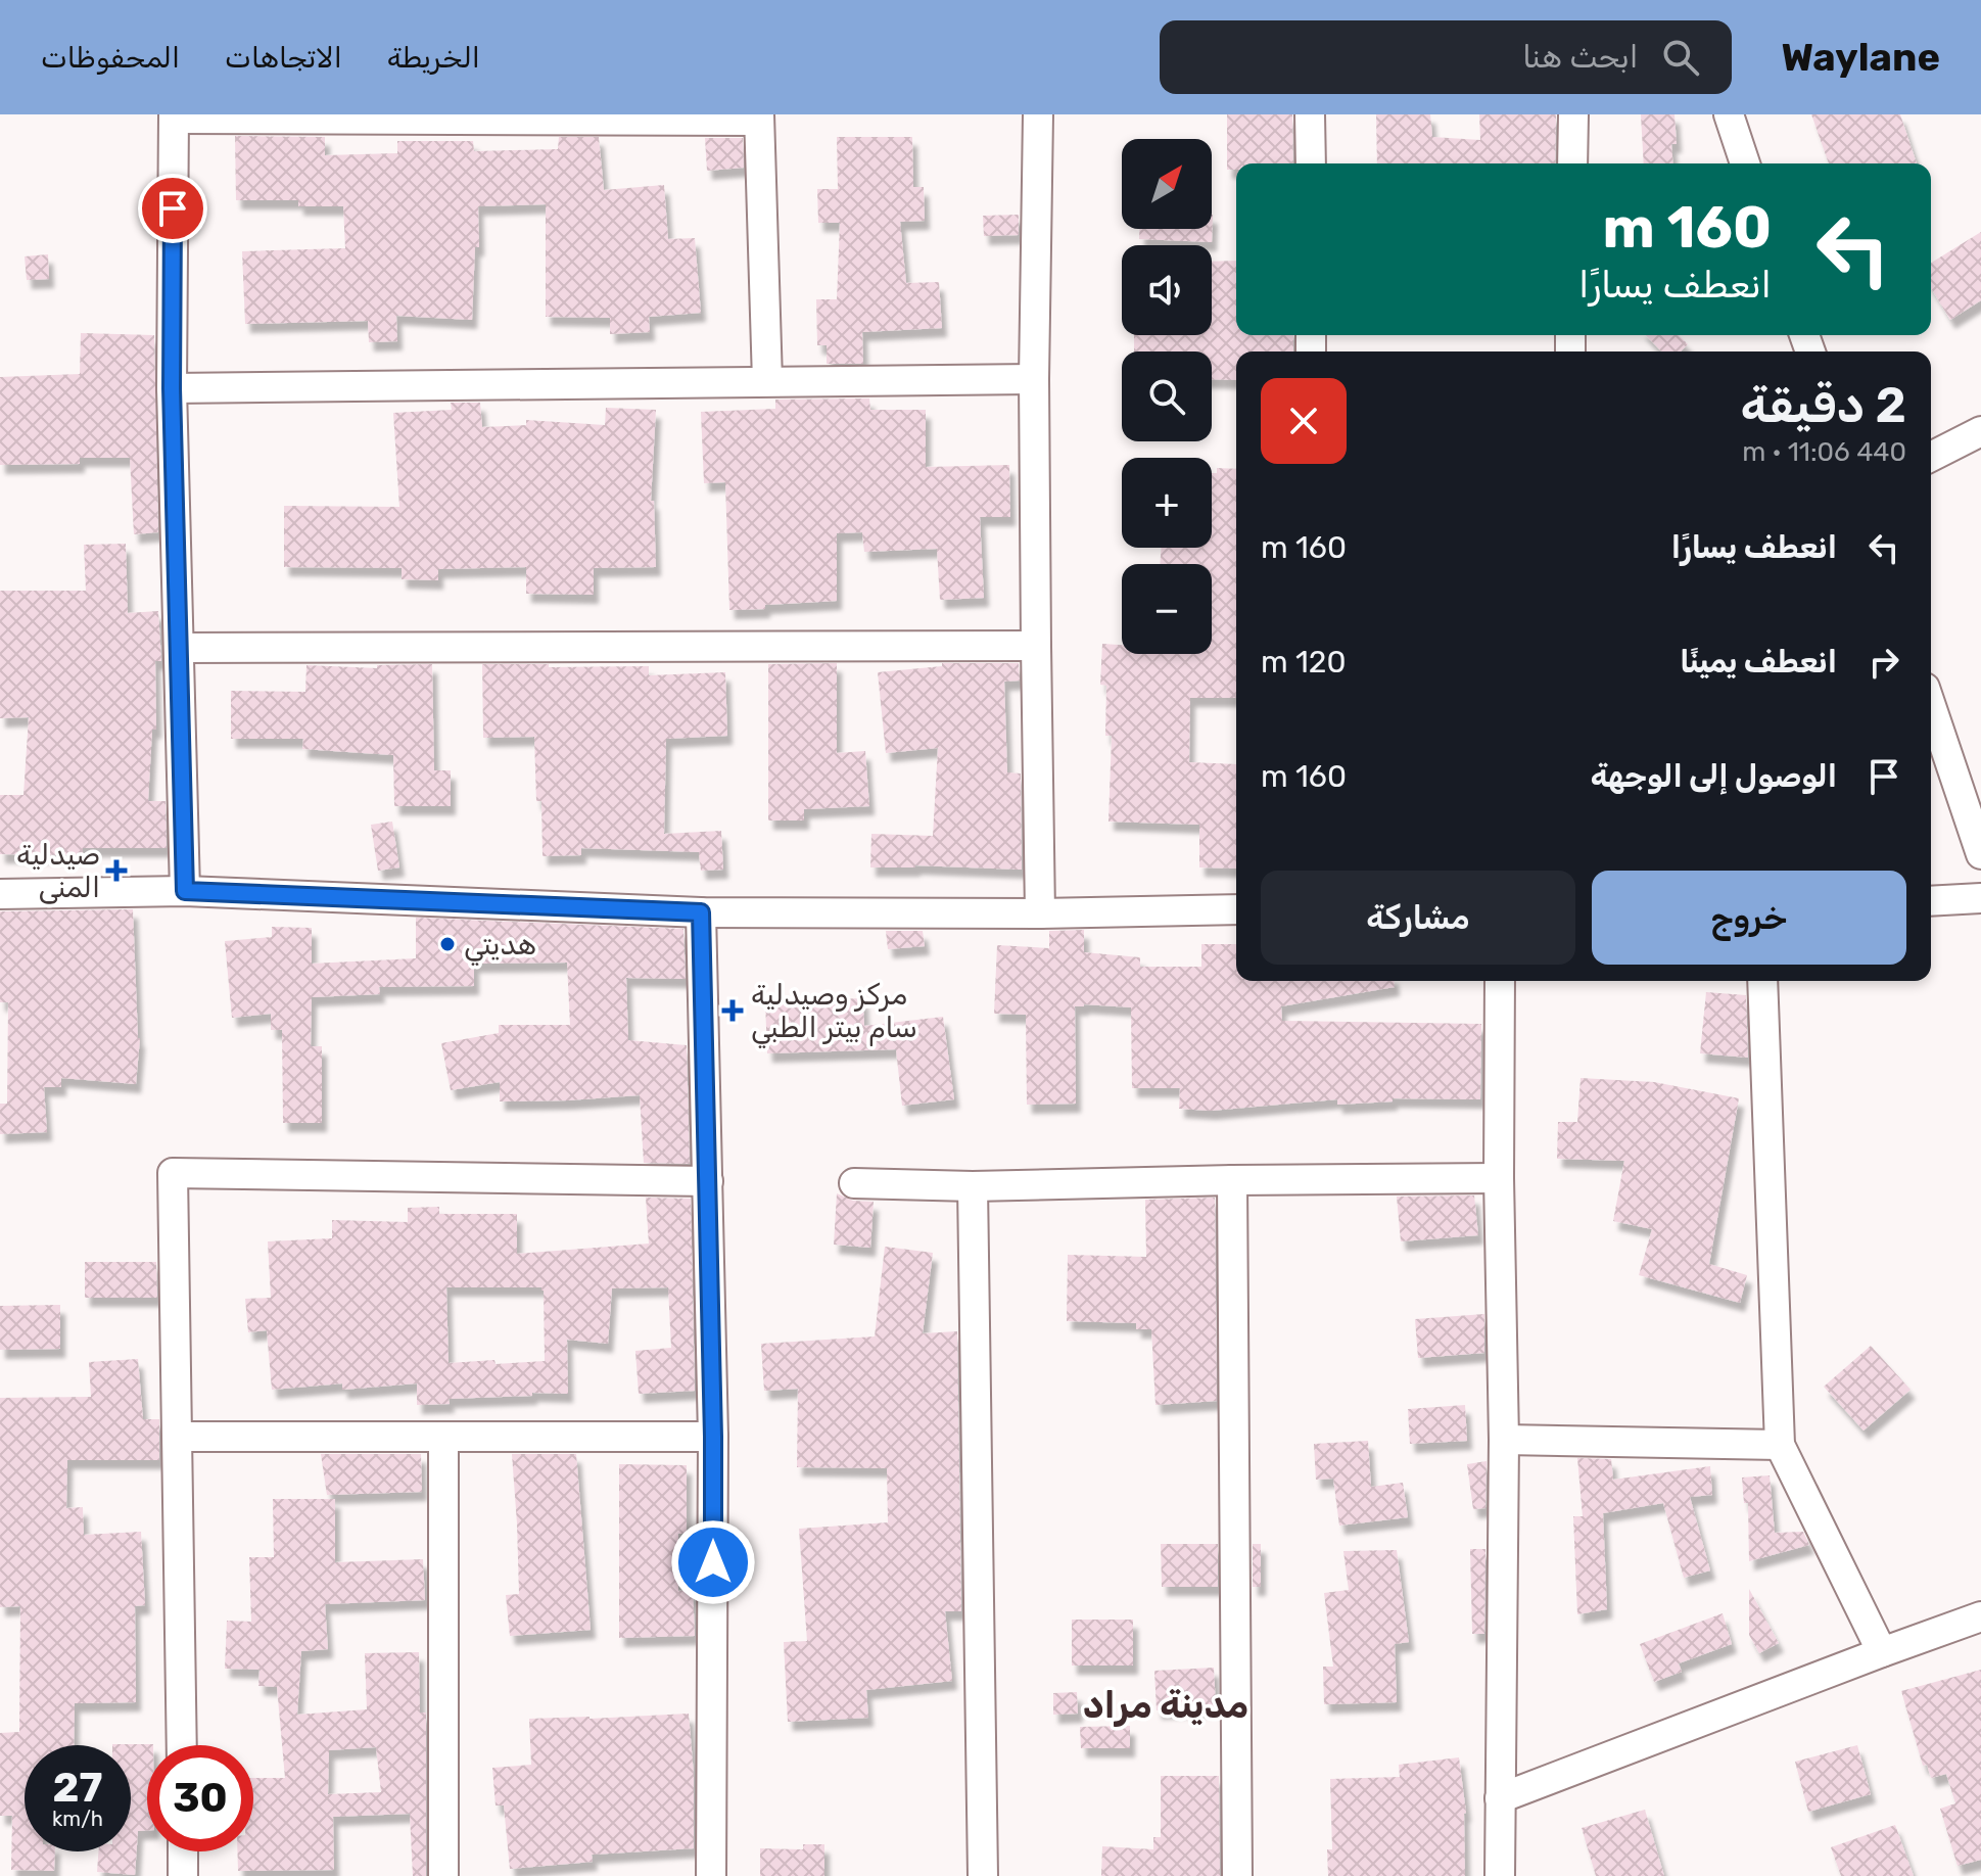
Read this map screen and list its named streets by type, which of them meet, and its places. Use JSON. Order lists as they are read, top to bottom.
{
  "districts": ["مدينة مراد"],
  "places": {
    "health": ["صيدلية المنى", "مركز وصيدلية سام بيتر الطبي"],
    "other": ["هديتي"]
  },
  "north": "top right",
  "page": {
    "header": "Waylane",
    "search": "ابحث هنا",
    "nav": ["الخريطة", "الاتجاهات", "المحفوظات"],
    "map_buttons": ["+", "−"],
    "turn": ["160 m", "انعطف يسارًا"],
    "heading": ["2 دقيقة", "440 m · 11:06"],
    "list": [
      {
        "name": "انعطف يسارًا",
        "value": "160 m"
      },
      {
        "name": "انعطف يمينًا",
        "value": "120 m"
      },
      {
        "name": "الوصول إلى الوجهة",
        "value": "160 m"
      }
    ],
    "buttons": ["خروج", "مشاركة"],
    "speed": "27 km/h",
    "limit": "30"
  }
}
